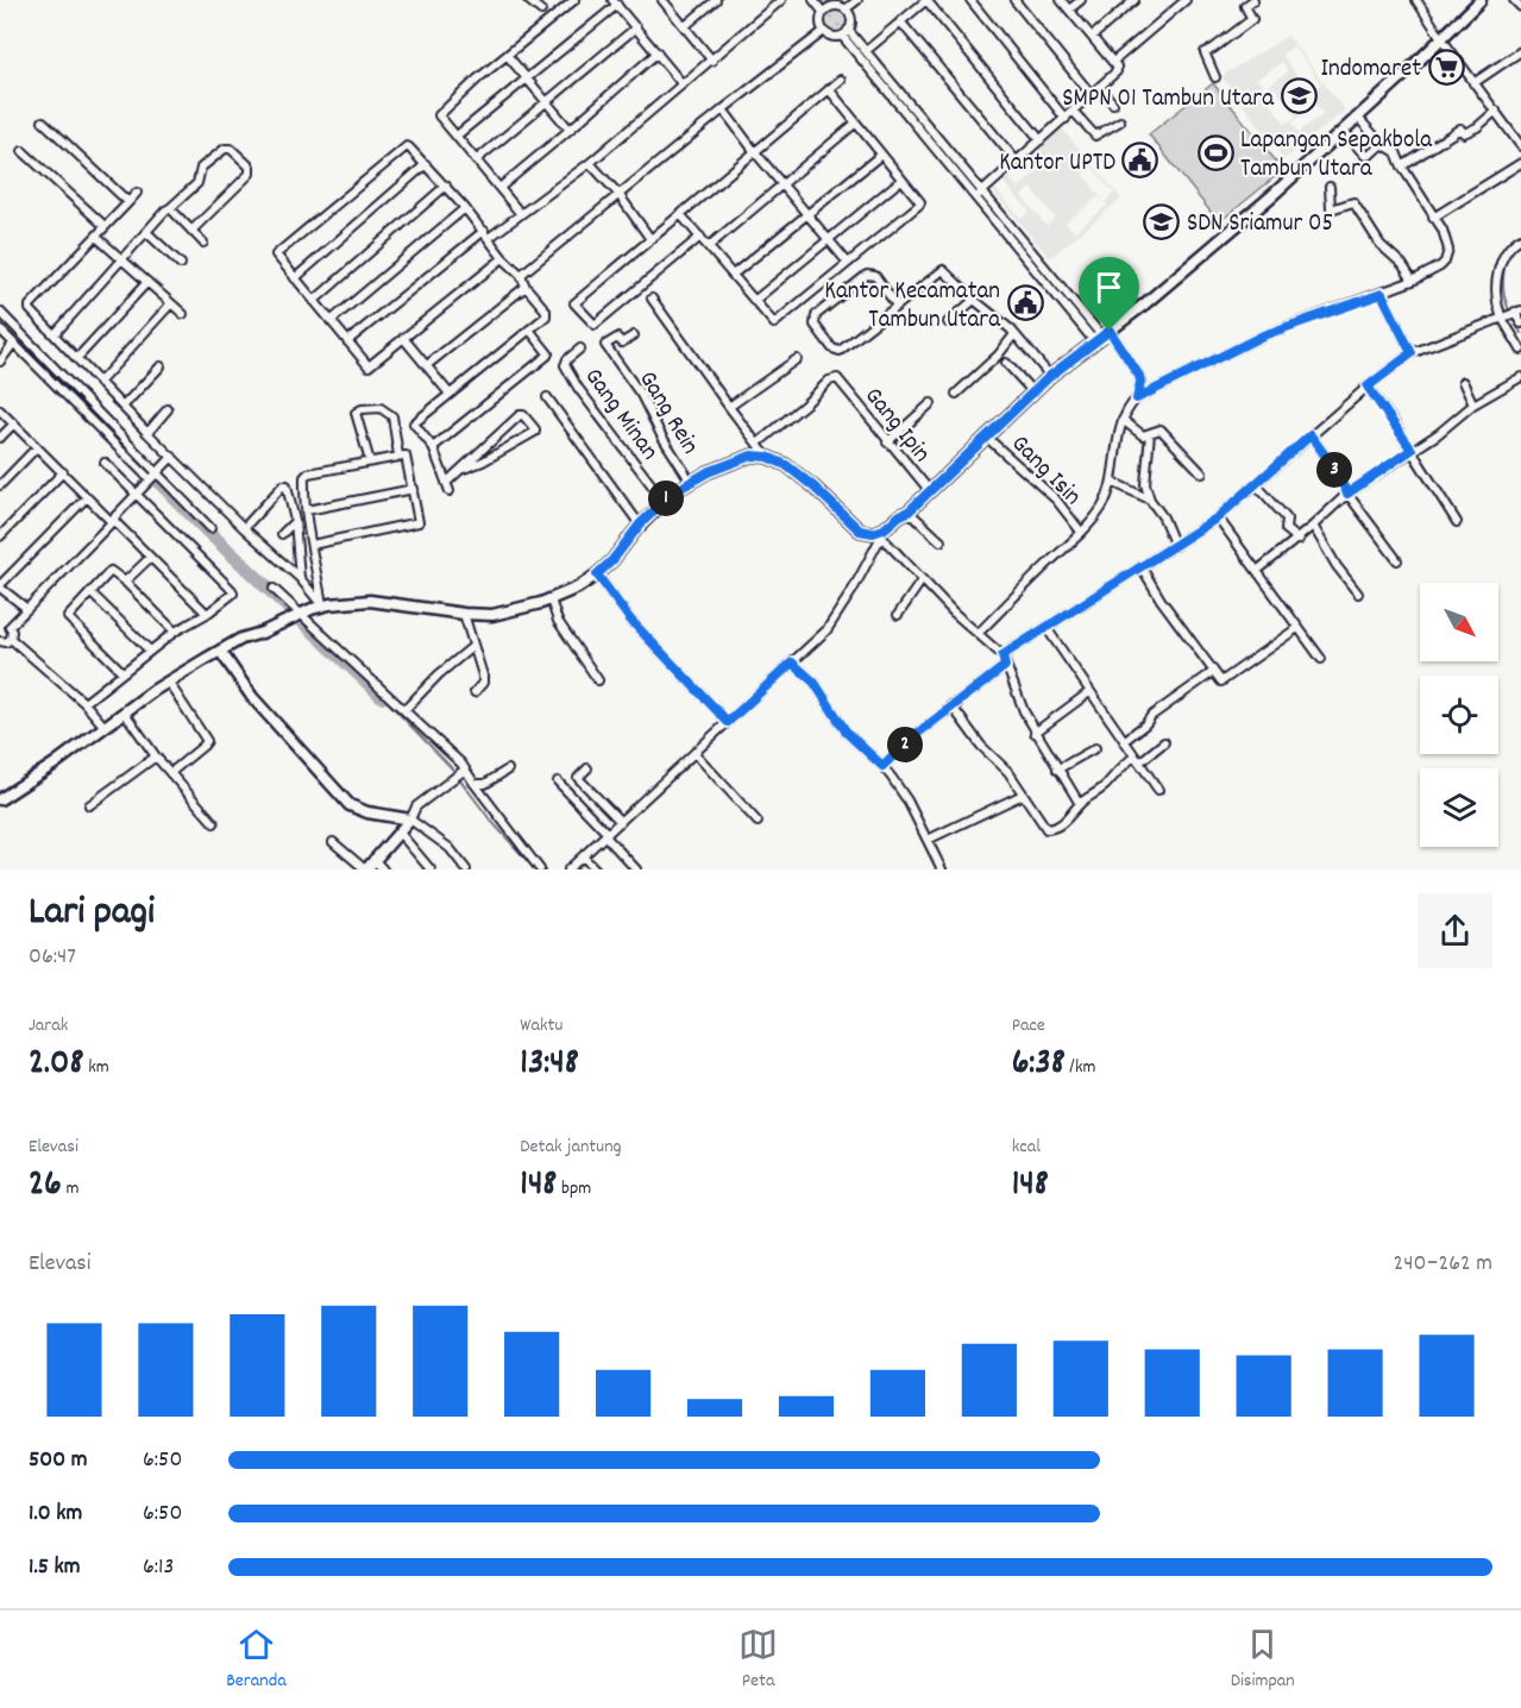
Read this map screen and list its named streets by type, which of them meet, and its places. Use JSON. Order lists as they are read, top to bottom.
{
  "streets": {
    "street": [
      "Gang Rein",
      "Gang Minan",
      "Gang Ipin",
      "Gang Isin"
    ]
  },
  "places": {
    "supermarket": ["Indomaret"],
    "school or university": ["SMPN 01 Tambun Utara", "SDN Sriamur 05"],
    "sports": ["Lapangan Sepakbola Tambun Utara"],
    "public building": ["Kantor UPTD", "Kantor Kecamatan Tambun Utara"]
  },
  "north": "bottom right",
  "page": {
    "pins": ["3", "1", "2"],
    "heading": ["Lari pagi", "06:47"],
    "stats": [
      ["Jarak", "2.08 km"],
      ["Waktu", "13:48"],
      ["Pace", "6:38 /km"],
      ["Elevasi", "26 m"],
      ["Detak jantung", "148 bpm"],
      ["kcal", "148"]
    ],
    "chart": ["Elevasi", "240–262 m"],
    "list": [
      {
        "name": "500 m",
        "note": "6:50"
      },
      {
        "name": "1.0 km",
        "note": "6:50"
      },
      {
        "name": "1.5 km",
        "note": "6:13"
      }
    ],
    "tabs": ["Beranda", "Peta", "Disimpan"]
  }
}
